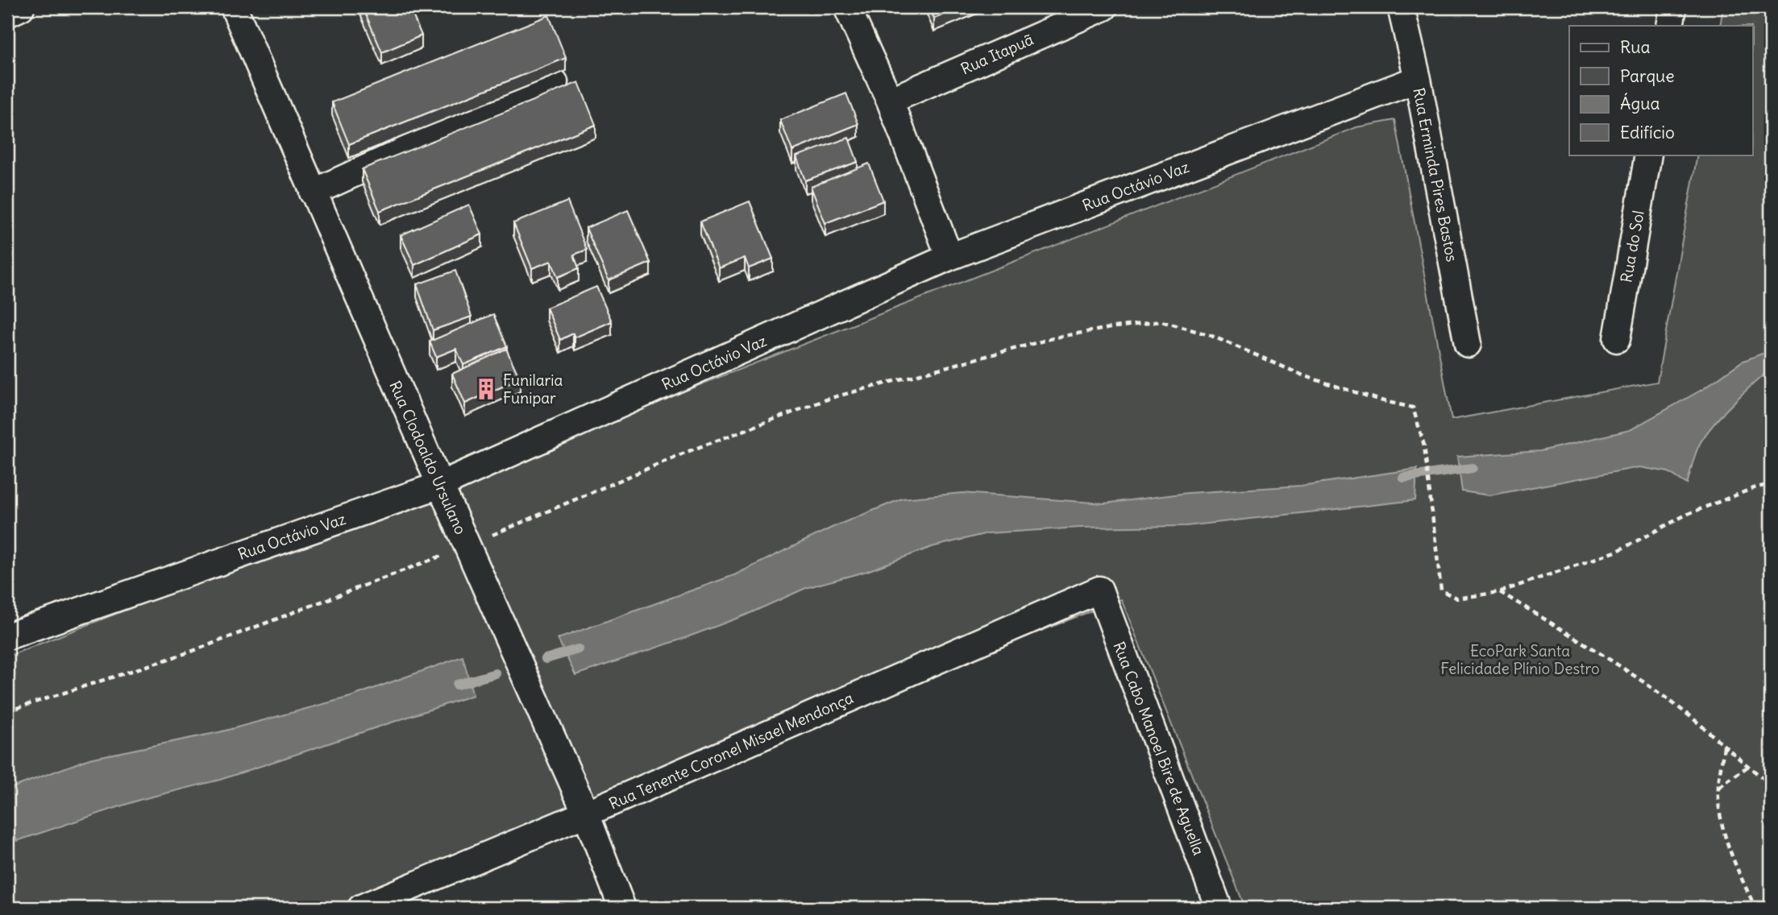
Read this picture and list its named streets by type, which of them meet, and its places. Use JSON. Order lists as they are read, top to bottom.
{
  "streets": {
    "street": [
      "Rua Itapuã",
      "Rua Erminda Pires Bastos",
      "Rua Octávio Vaz",
      "Rua do Sol",
      "Rua Clodoaldo Ursulano",
      "Rua Cabo Manoel Bire de Aguella",
      "Rua Tenente Coronel Misael Mendonça"
    ]
  },
  "crossings": [
    ["Rua Erminda Pires Bastos", "Rua Octávio Vaz"],
    ["Rua Octávio Vaz", "Rua Clodoaldo Ursulano"],
    ["Rua Clodoaldo Ursulano", "Rua Tenente Coronel Misael Mendonça"],
    ["Rua Cabo Manoel Bire de Aguella", "Rua Tenente Coronel Misael Mendonça"]
  ],
  "parks": ["EcoPark Santa Felicidade Plínio Destro"],
  "places": {
    "building": ["Funilaria Funipar"]
  },
  "legend": [
    "Rua",
    "Parque",
    "Água",
    "Edifício"
  ]
}
